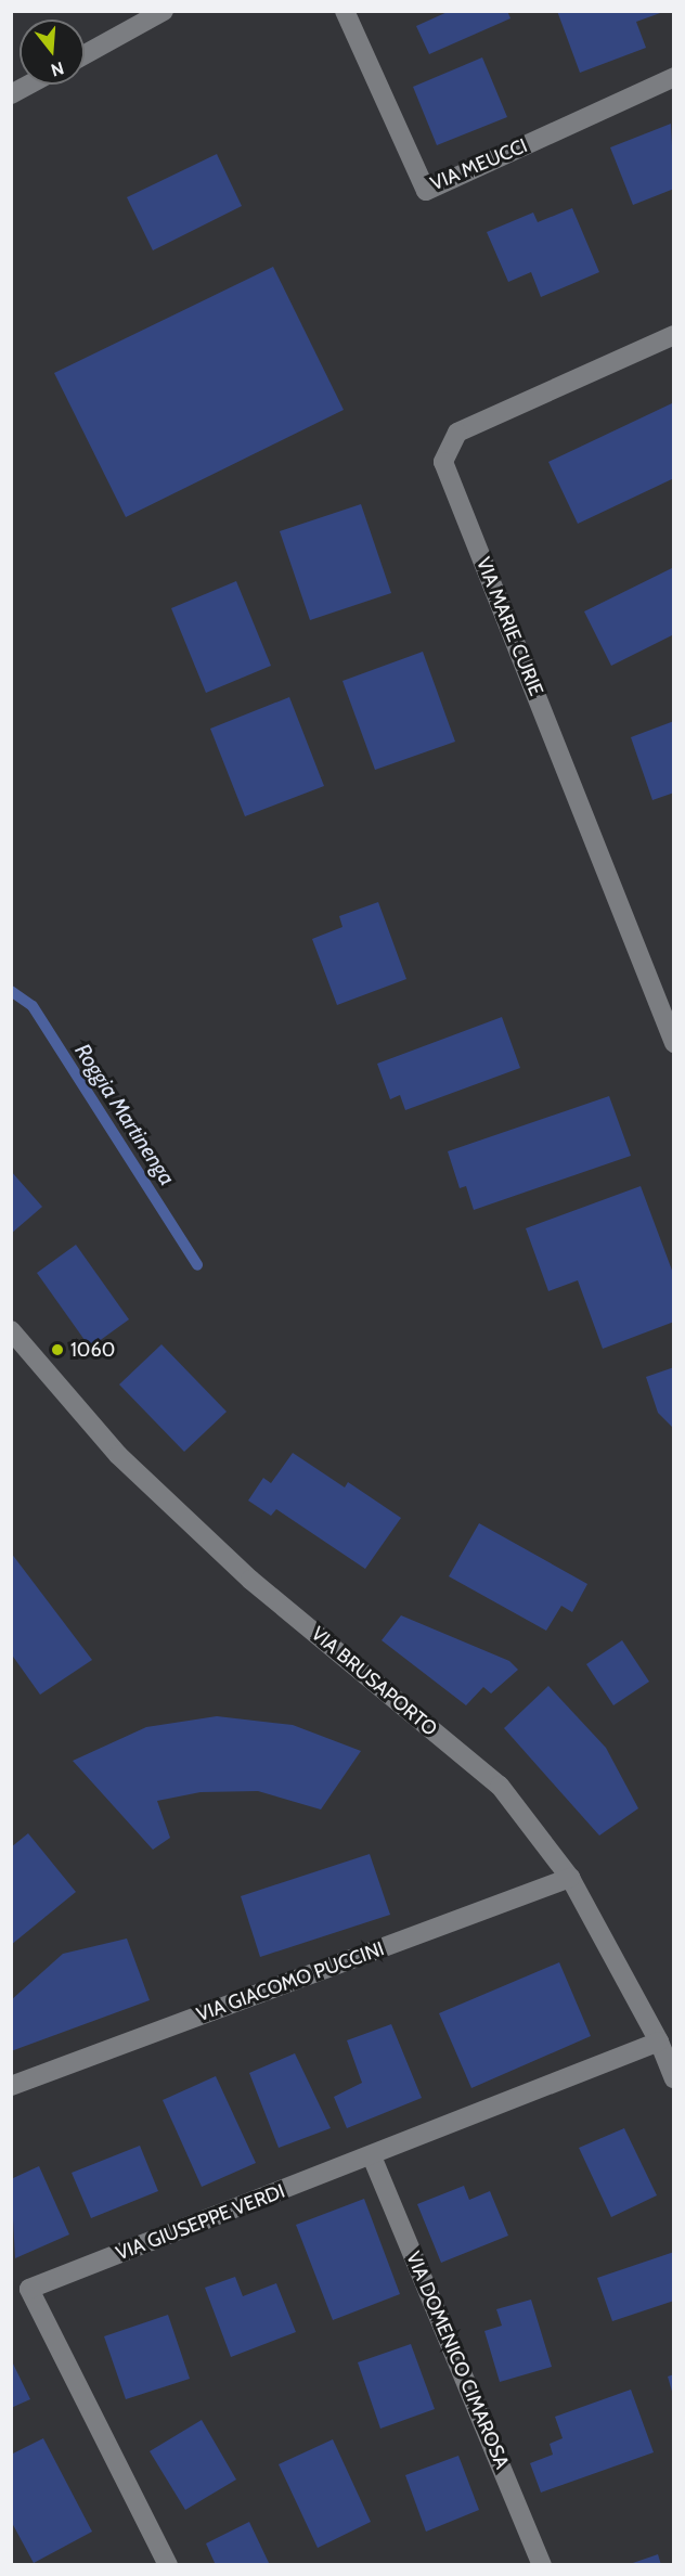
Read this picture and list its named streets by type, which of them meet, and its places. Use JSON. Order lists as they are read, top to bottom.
{
  "streets": {
    "street": [
      "VIA MEUCCI",
      "VIA MARIE CURIE",
      "VIA BRUSAPORTO",
      "VIA GIACOMO PUCCINI",
      "VIA GIUSEPPE VERDI",
      "VIA DOMENICO CIMAROSA"
    ]
  },
  "crossings": [
    ["VIA BRUSAPORTO", "VIA GIACOMO PUCCINI"],
    ["VIA BRUSAPORTO", "VIA GIUSEPPE VERDI"],
    ["VIA GIUSEPPE VERDI", "VIA DOMENICO CIMAROSA"]
  ],
  "water": ["Roggia Martinenga"],
  "places": ["1060"],
  "north": "bottom"
}
